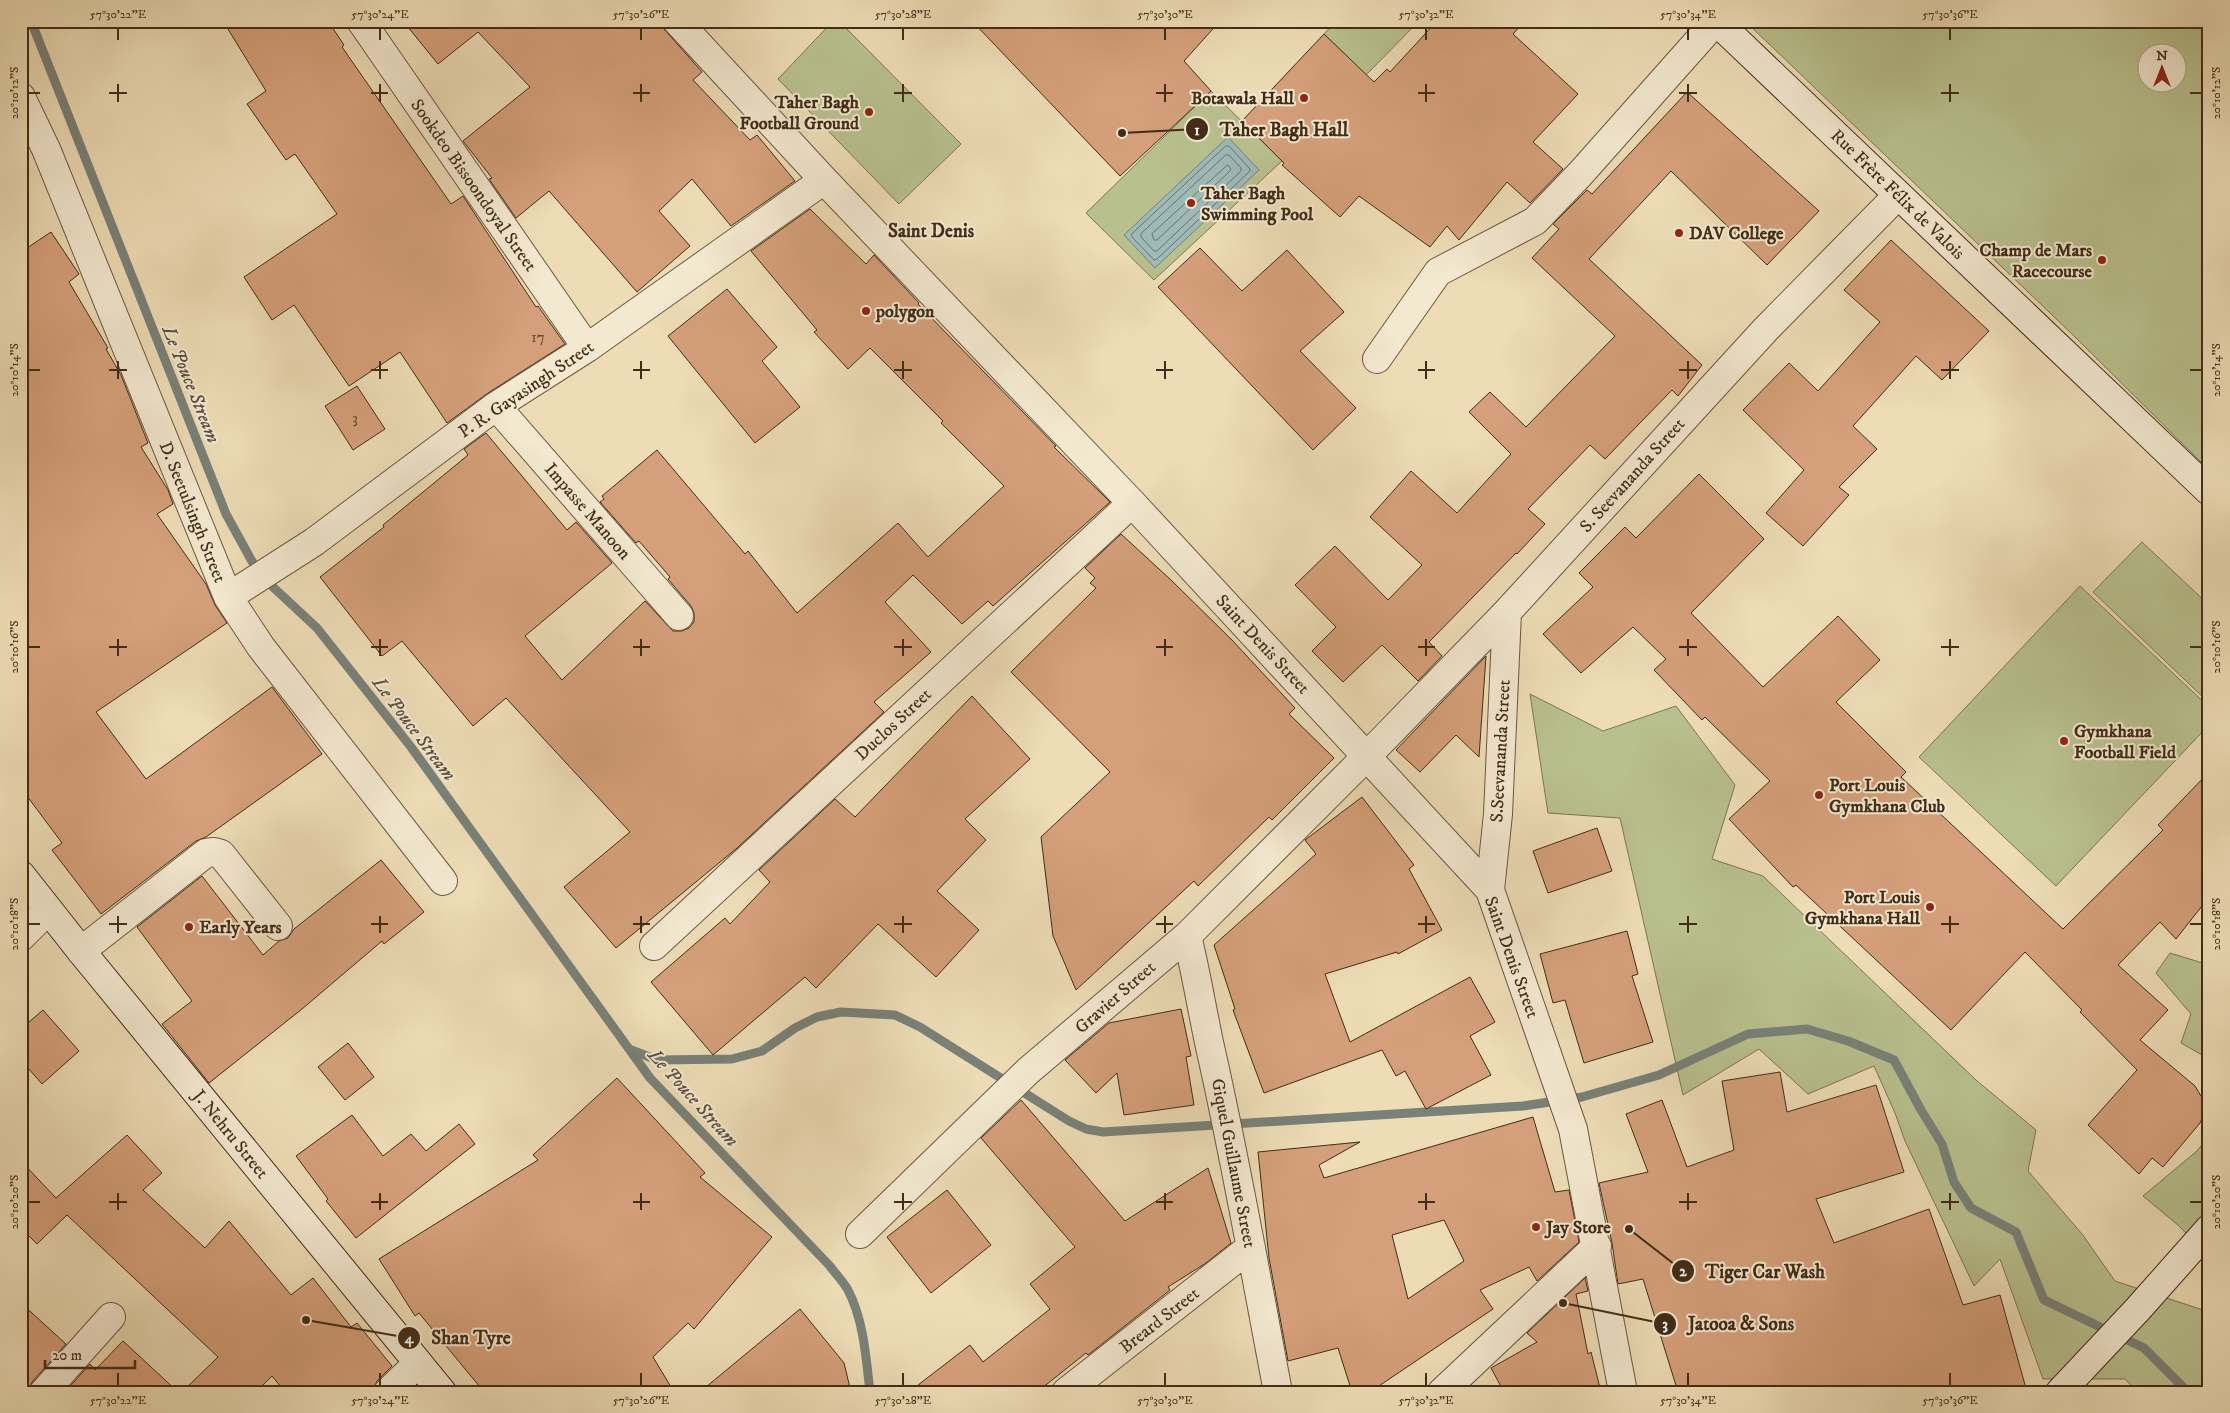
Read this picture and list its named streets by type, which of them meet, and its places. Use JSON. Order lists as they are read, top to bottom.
{
  "streets": {
    "street": [
      "Sookdeo Bissoondoyal Street",
      "Rue Frère Félix de Valois",
      "P. R. Gayasingh Street",
      "S. Seevananda Street",
      "Impasse Manoon",
      "D. Seetulsingh Street",
      "Saint Denis Street",
      "Duclos Street",
      "S.Seevananda Street",
      "Gravier Street",
      "J. Nehru Street",
      "Giquel Guillaume Street",
      "Breard Street"
    ]
  },
  "crossings": [
    ["Sookdeo Bissoondoyal Street", "P. R. Gayasingh Street"],
    ["Rue Frère Félix de Valois", "S. Seevananda Street"],
    ["P. R. Gayasingh Street", "Impasse Manoon"],
    ["P. R. Gayasingh Street", "D. Seetulsingh Street"],
    ["P. R. Gayasingh Street", "Saint Denis Street"],
    ["S. Seevananda Street", "Saint Denis Street"],
    ["S. Seevananda Street", "S.Seevananda Street"],
    ["S. Seevananda Street", "Gravier Street"],
    ["Saint Denis Street", "Duclos Street"],
    ["Saint Denis Street", "S.Seevananda Street"],
    ["Saint Denis Street", "Gravier Street"],
    ["Gravier Street", "Giquel Guillaume Street"],
    ["Giquel Guillaume Street", "Breard Street"]
  ],
  "districts": ["Saint Denis"],
  "water": ["Le Pouce Stream"],
  "places": [
    "Botawala Hall",
    "Taher Bagh Football Ground",
    "Taher Bagh Hall",
    "Taher Bagh Swimming Pool",
    "DAV College",
    "Champ de Mars Racecourse",
    "polygon",
    "Gymkhana Football Field",
    "Port Louis Gymkhana Club",
    "Port Louis Gymkhana Hall",
    "Early Years",
    "Jay Store",
    "Tiger Car Wash",
    "Jatooa & Sons",
    "Shan Tyre"
  ],
  "house_numbers": ["17", "3"],
  "scale_bar": "20 m",
  "north": "top",
  "coordinates": [
    "57°30'22\"E",
    "57°30'24\"E",
    "57°30'26\"E",
    "57°30'28\"E",
    "57°30'30\"E",
    "57°30'32\"E",
    "57°30'34\"E",
    "57°30'36\"E",
    "20°10'12\"S",
    "20°10'14\"S",
    "20°10'16\"S",
    "20°10'18\"S",
    "20°10'20\"S"
  ]
}
